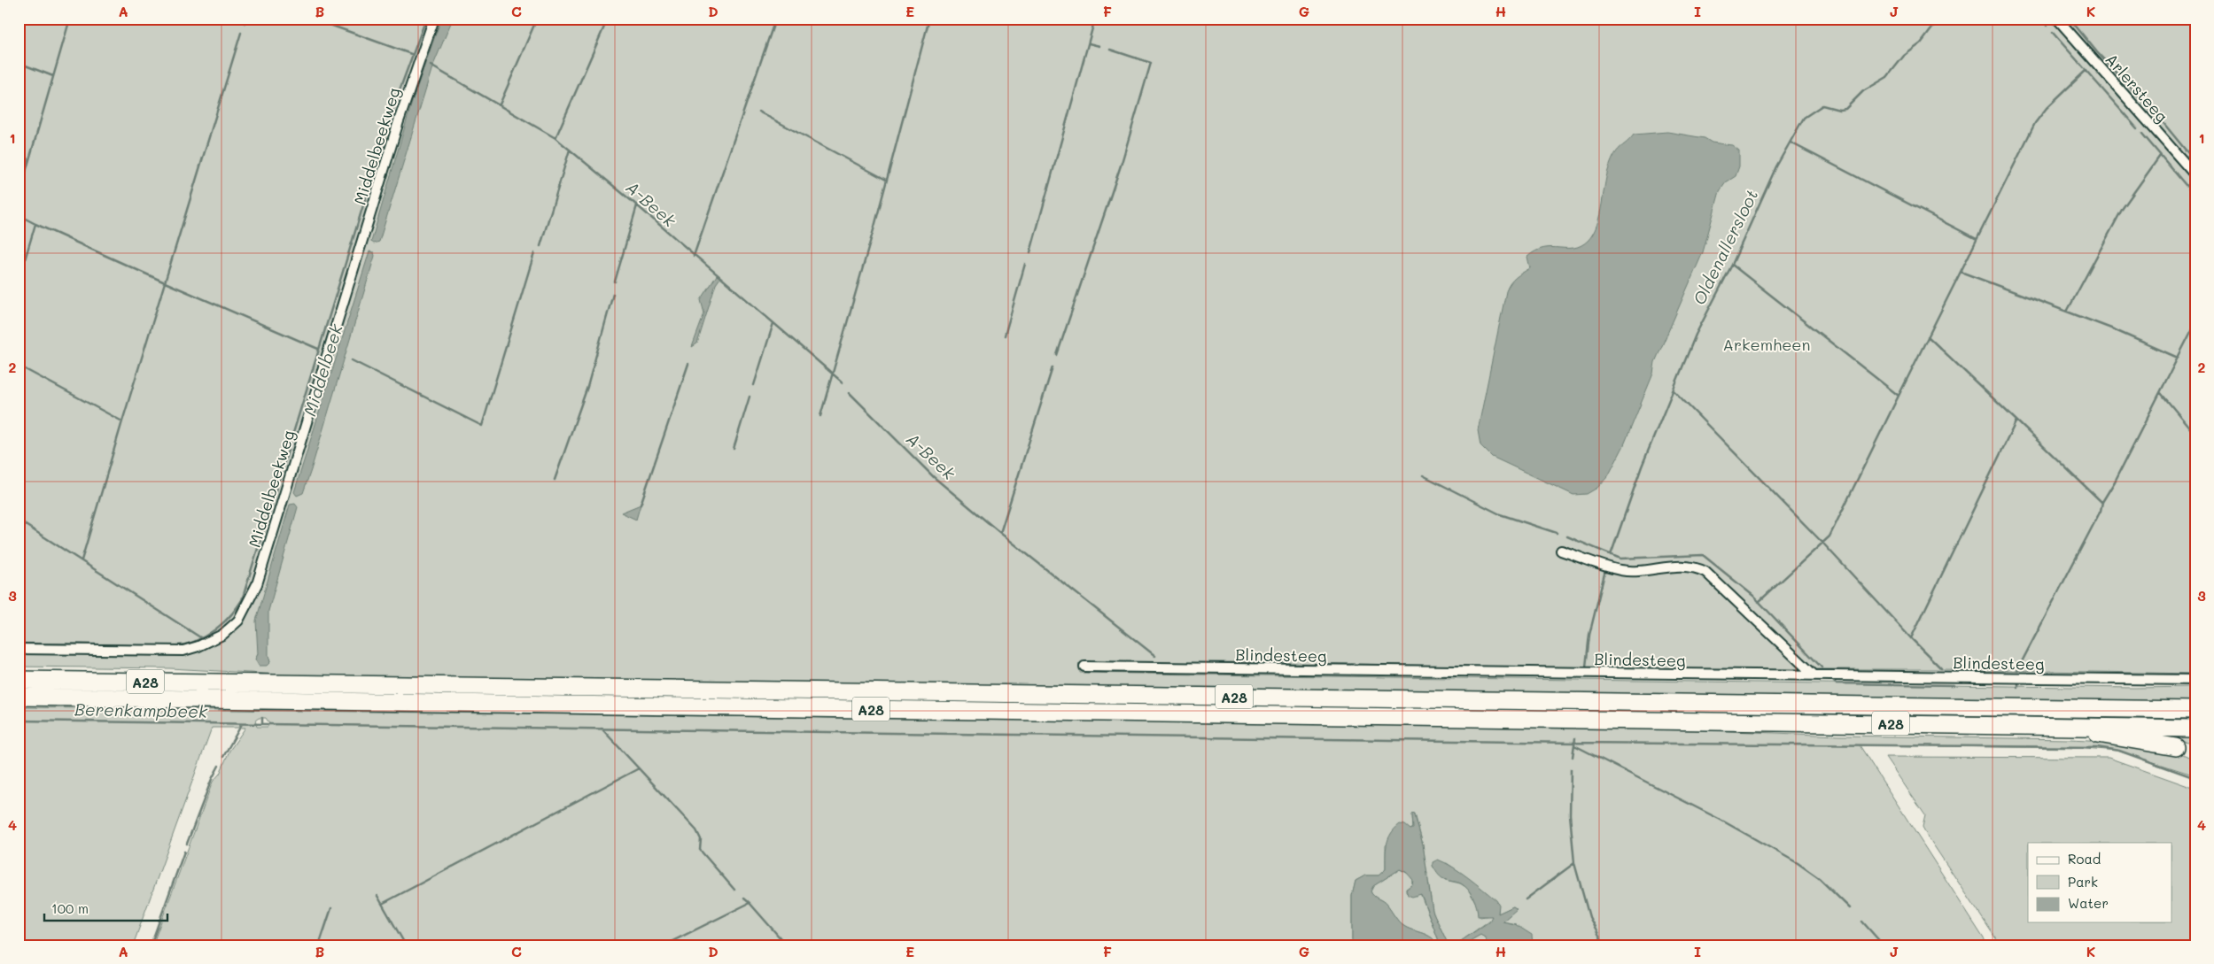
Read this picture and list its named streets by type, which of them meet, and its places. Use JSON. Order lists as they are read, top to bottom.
{
  "streets": {
    "highway": ["A28"],
    "street": ["Arlersteeg", "Middelbeekweg", "Blindesteeg"]
  },
  "water": [
    "A-Beek",
    "Oldenallersloot",
    "Middelbeek",
    "Berenkampbeek"
  ],
  "parks": ["Arkemheen"],
  "legend": ["Road", "Park", "Water"],
  "scale_bar": "100 m",
  "grid": {
    "columns": [
      "A",
      "B",
      "C",
      "D",
      "E",
      "F",
      "G",
      "H",
      "I",
      "J",
      "K"
    ],
    "rows": [
      "1",
      "2",
      "3",
      "4"
    ]
  }
}
